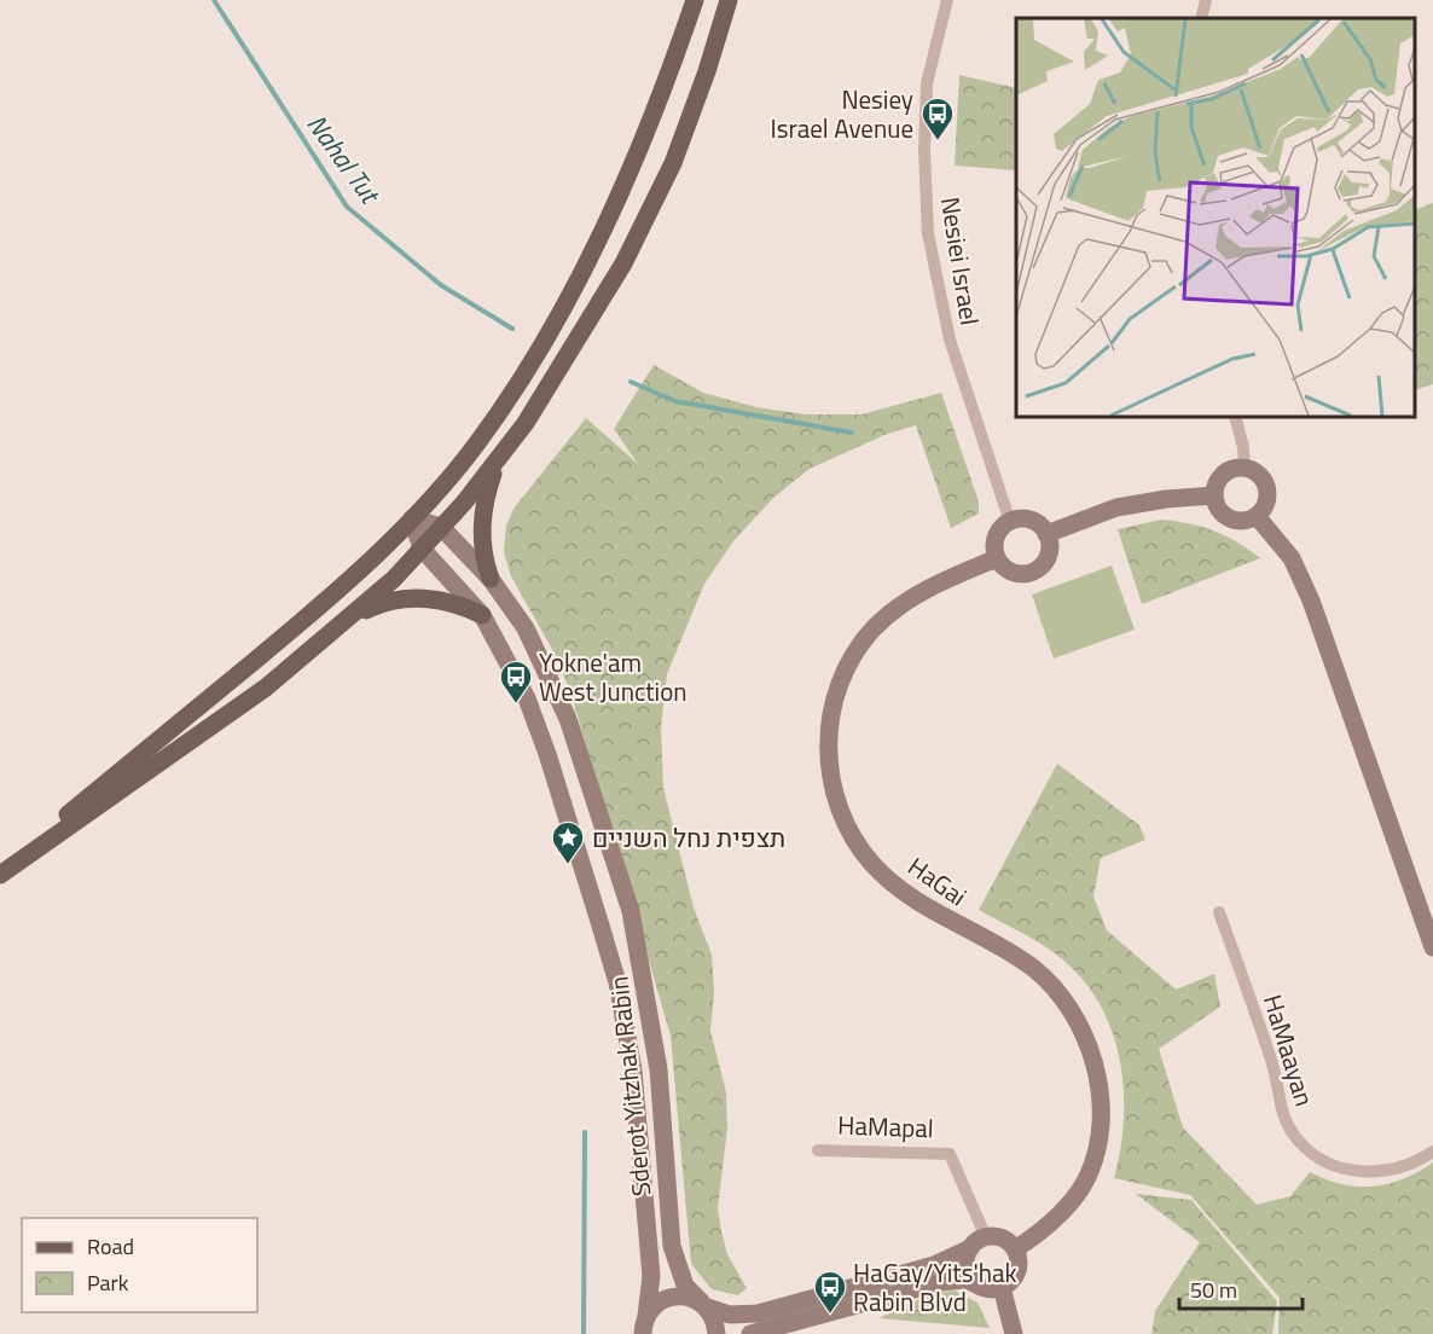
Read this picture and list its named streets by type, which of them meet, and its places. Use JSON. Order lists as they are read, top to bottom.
{
  "streets": {
    "street": [
      "Nesiei Israel",
      "HaGai",
      "HaMaayan",
      "Sderot Yitzhak Rabin",
      "HaMapal"
    ]
  },
  "crossings": [
    ["Nesiei Israel", "HaGai"],
    ["HaGai", "HaMapal"]
  ],
  "water": ["Nahal Tut"],
  "places": {
    "bus stop": ["Nesiey Israel Avenue", "Yokne'am West Junction", "HaGay/Yits'hak Rabin Blvd"],
    "place": ["תצפית נחל השניים"]
  },
  "legend": ["Road", "Park"],
  "scale_bar": "50 m"
}
